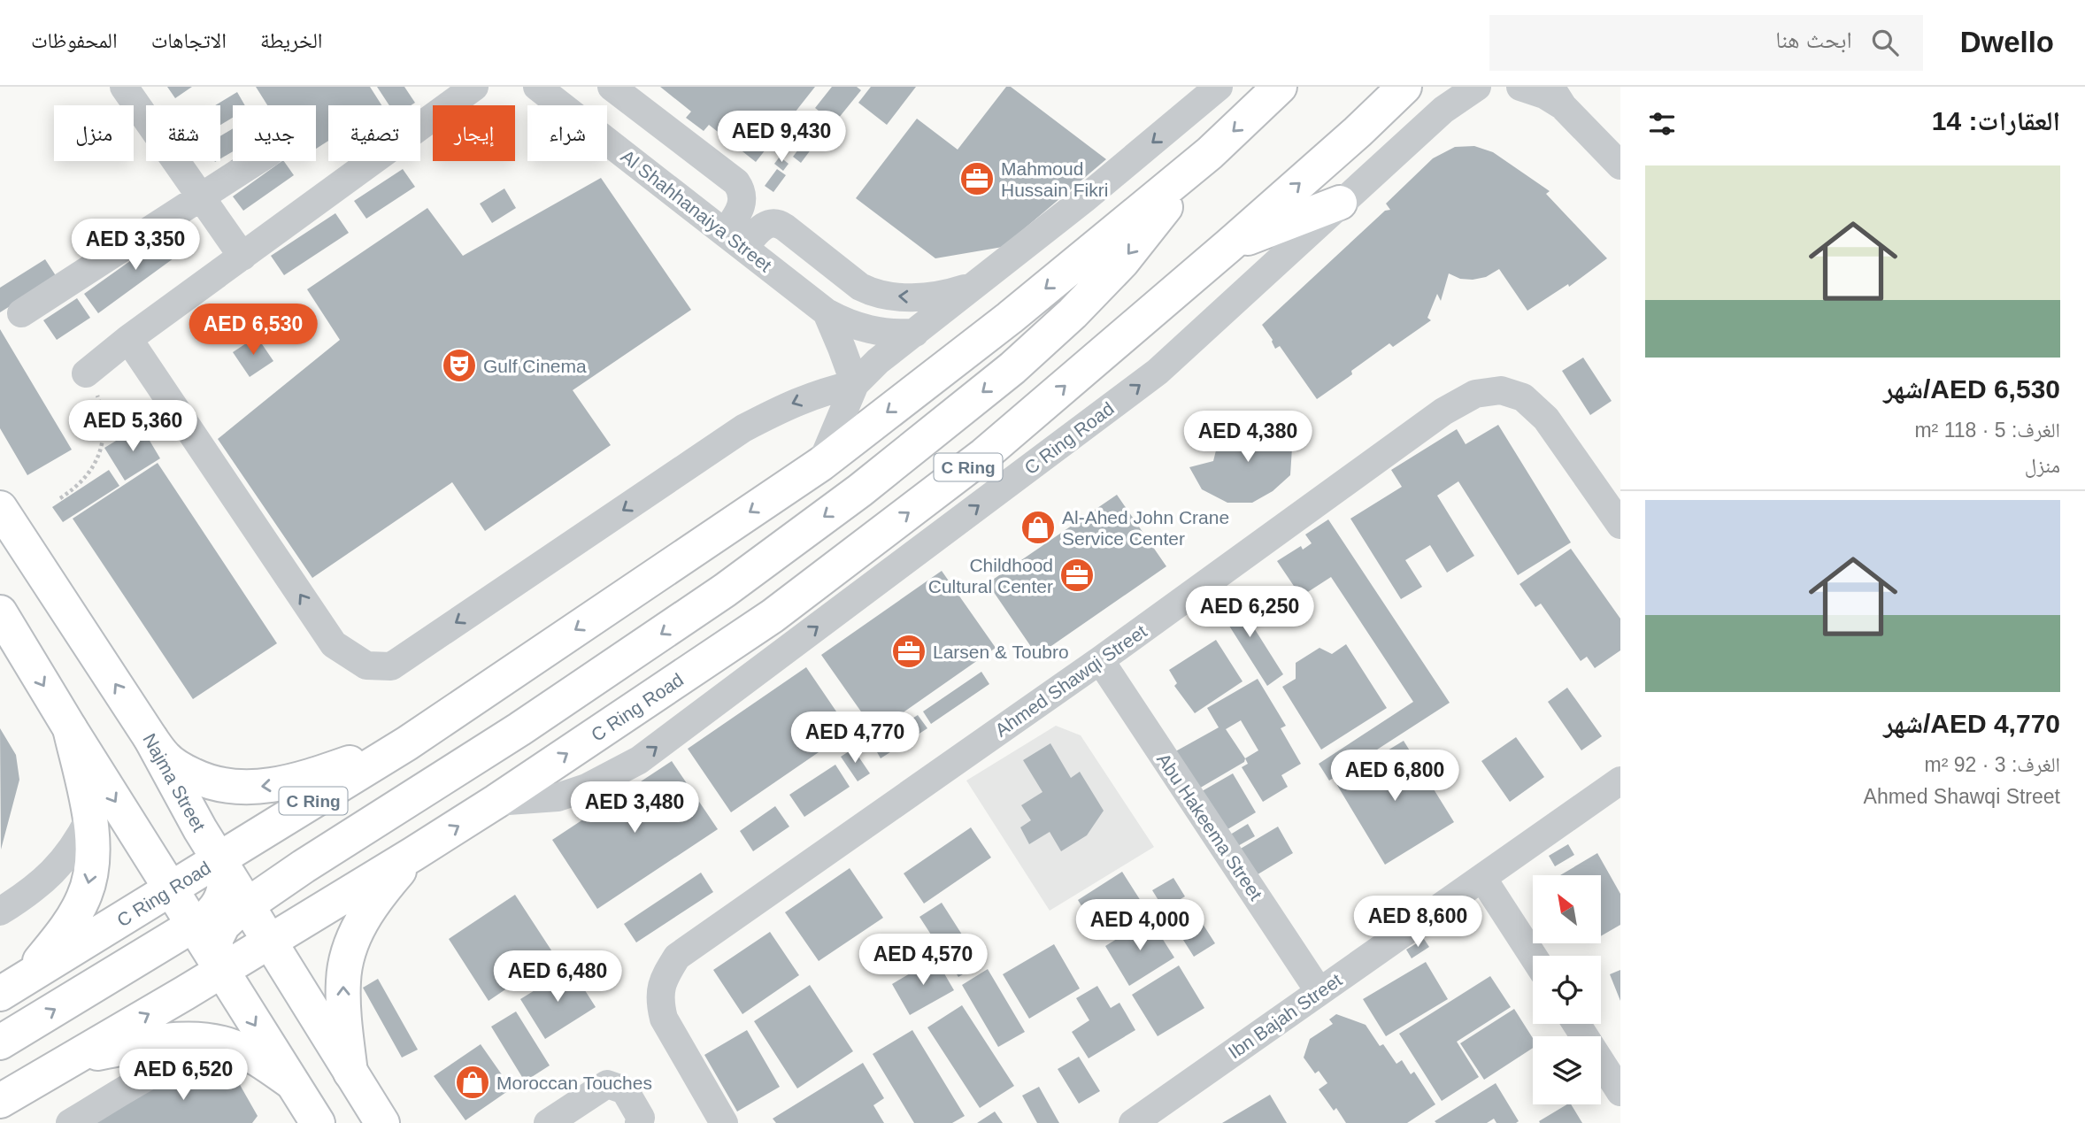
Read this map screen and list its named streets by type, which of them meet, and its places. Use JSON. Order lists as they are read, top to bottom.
{
  "streets": {
    "main road": ["C Ring Road", "C Ring", "Najma Street"],
    "street": [
      "Al Shahhanaiya Street",
      "Ahmed Shawqi Street",
      "Abu Hakeema Street",
      "Ibn Bajah Street"
    ]
  },
  "crossings": [
    ["C Ring Road", "Najma Street"],
    ["Ahmed Shawqi Street", "Abu Hakeema Street"],
    ["Abu Hakeema Street", "Ibn Bajah Street"]
  ],
  "places": {
    "office": ["Mahmoud Hussain Fikri", "Childhood Cultural Center", "Larsen & Toubro"],
    "theatre": ["Gulf Cinema"],
    "shop": ["Al-Ahed John Crane Service Center", "Moroccan Touches"]
  },
  "north": "top left",
  "page": {
    "header": "Dwello",
    "search": "ابحث هنا",
    "nav": ["الخريطة", "الاتجاهات", "المحفوظات"],
    "heading": "العقارات: 14",
    "chip": [
      "شراء",
      "إيجار",
      "تصفية",
      "جديد",
      "شقة",
      "منزل"
    ],
    "price": [
      "AED 9,430",
      "AED 3,350",
      "AED 6,530",
      "AED 5,360",
      "AED 4,380",
      "AED 6,250",
      "AED 4,770",
      "AED 6,800",
      "AED 3,480",
      "AED 8,600",
      "AED 4,000",
      "AED 4,570",
      "AED 6,480",
      "AED 6,520"
    ],
    "list": [
      {
        "name": "AED 6,530/شهر",
        "note": "الغرف: 5 · 118 m² · منزل"
      },
      {
        "name": "AED 4,770/شهر",
        "note": "الغرف: 3 · 92 m² · Ahmed Shawqi Street"
      }
    ]
  }
}
